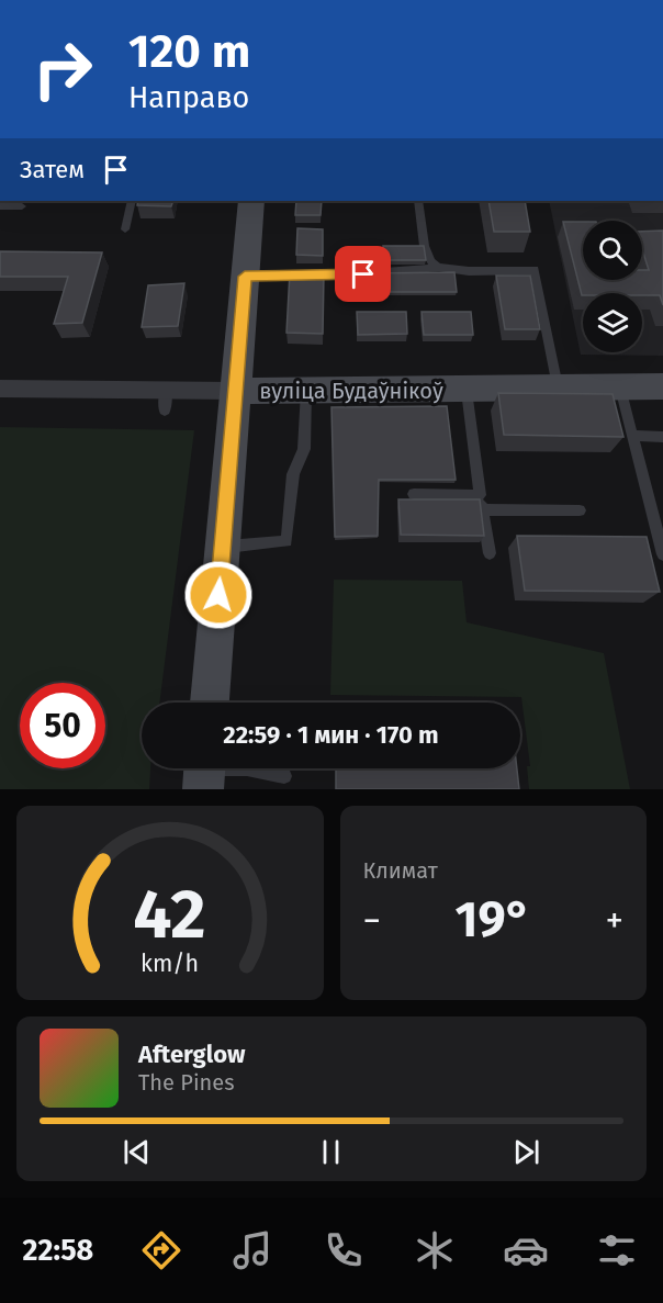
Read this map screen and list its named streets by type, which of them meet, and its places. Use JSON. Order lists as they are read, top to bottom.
{
  "streets": {
    "main road": ["вуліца Будаўнікоў"]
  },
  "page": {
    "turn": ["120 m", "Направо"],
    "then": "Затем",
    "limit": "50",
    "trip": "22:59 · 1 мин · 170 m",
    "tile": "Климат",
    "heat": ["−", "19°", "+"],
    "song": ["Afterglow", "The Pines"],
    "tabs": "22:58",
    "gauge": ["42", "km/h"]
  }
}
